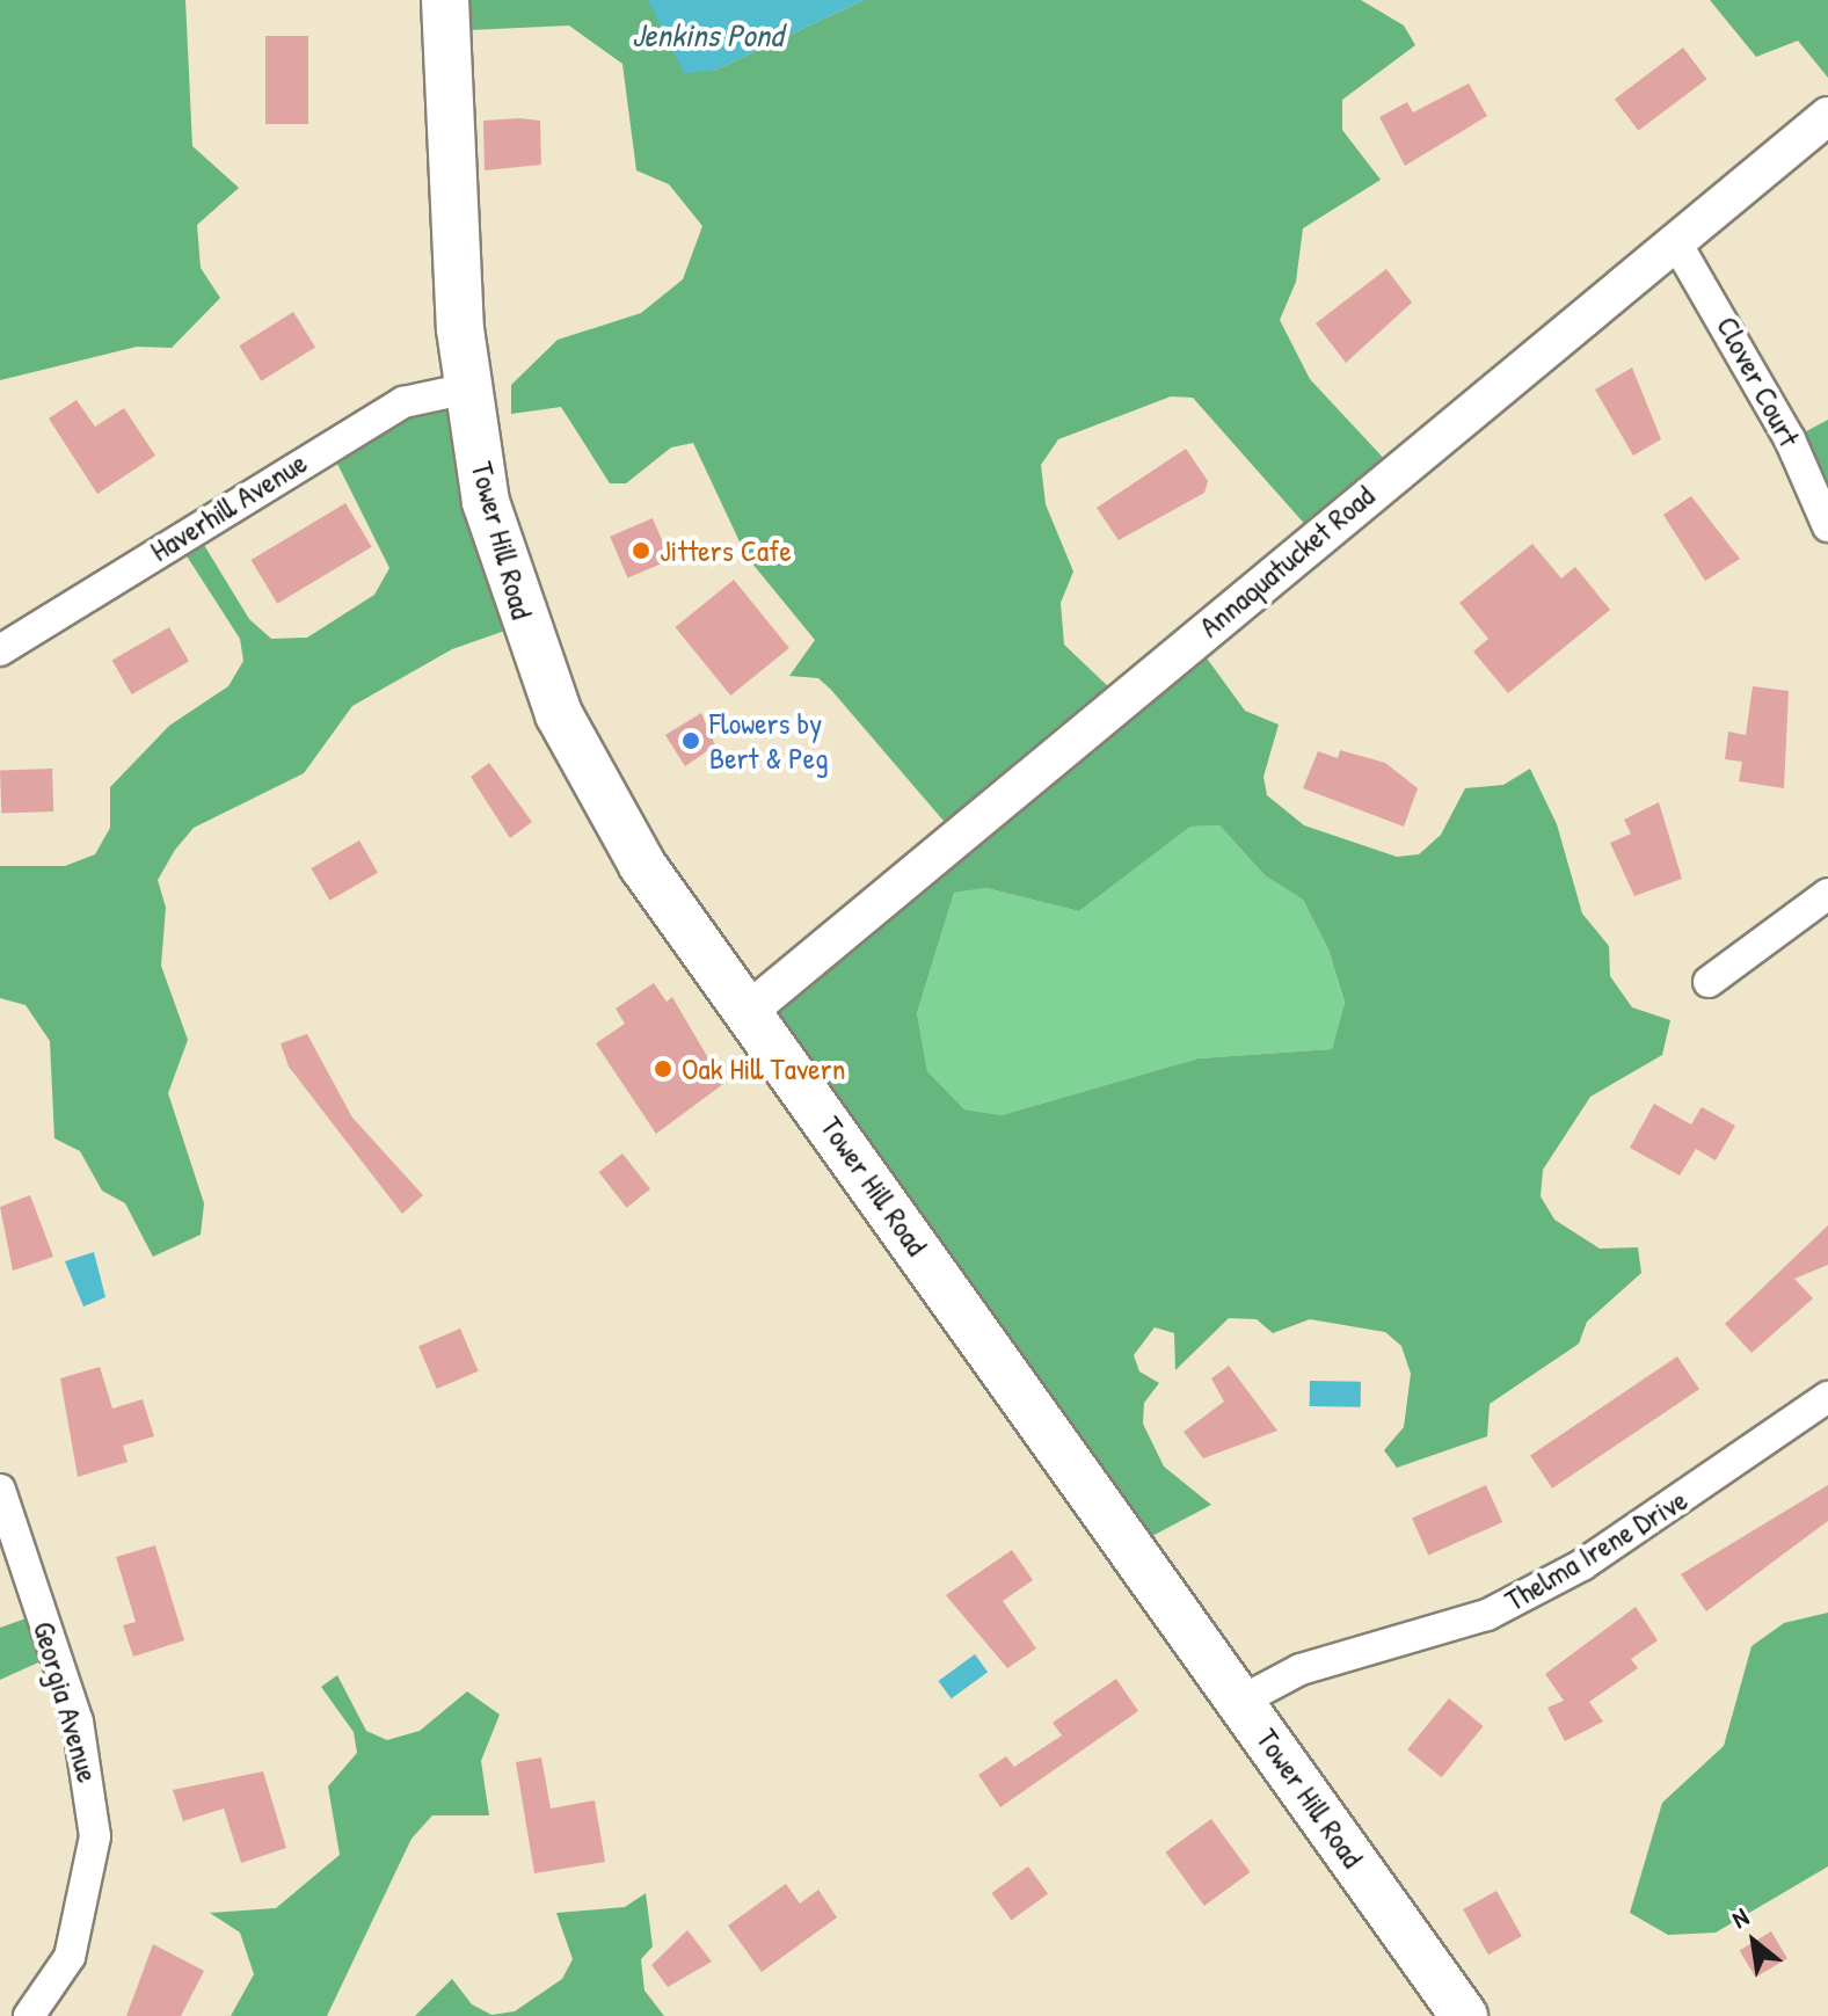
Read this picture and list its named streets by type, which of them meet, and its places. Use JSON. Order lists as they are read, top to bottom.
{
  "streets": {
    "main road": ["Tower Hill Road"],
    "street": [
      "Clover Court",
      "Haverhill Avenue",
      "Annaquatucket Road",
      "Thelma Irene Drive",
      "Georgia Avenue"
    ]
  },
  "crossings": [
    ["Clover Court", "Annaquatucket Road"],
    ["Haverhill Avenue", "Tower Hill Road"],
    ["Tower Hill Road", "Annaquatucket Road"],
    ["Tower Hill Road", "Thelma Irene Drive"]
  ],
  "water": ["Jenkins Pond"],
  "places": ["Jitters Cafe", "Flowers by Bert & Peg", "Oak Hill Tavern"],
  "north": "top left"
}
